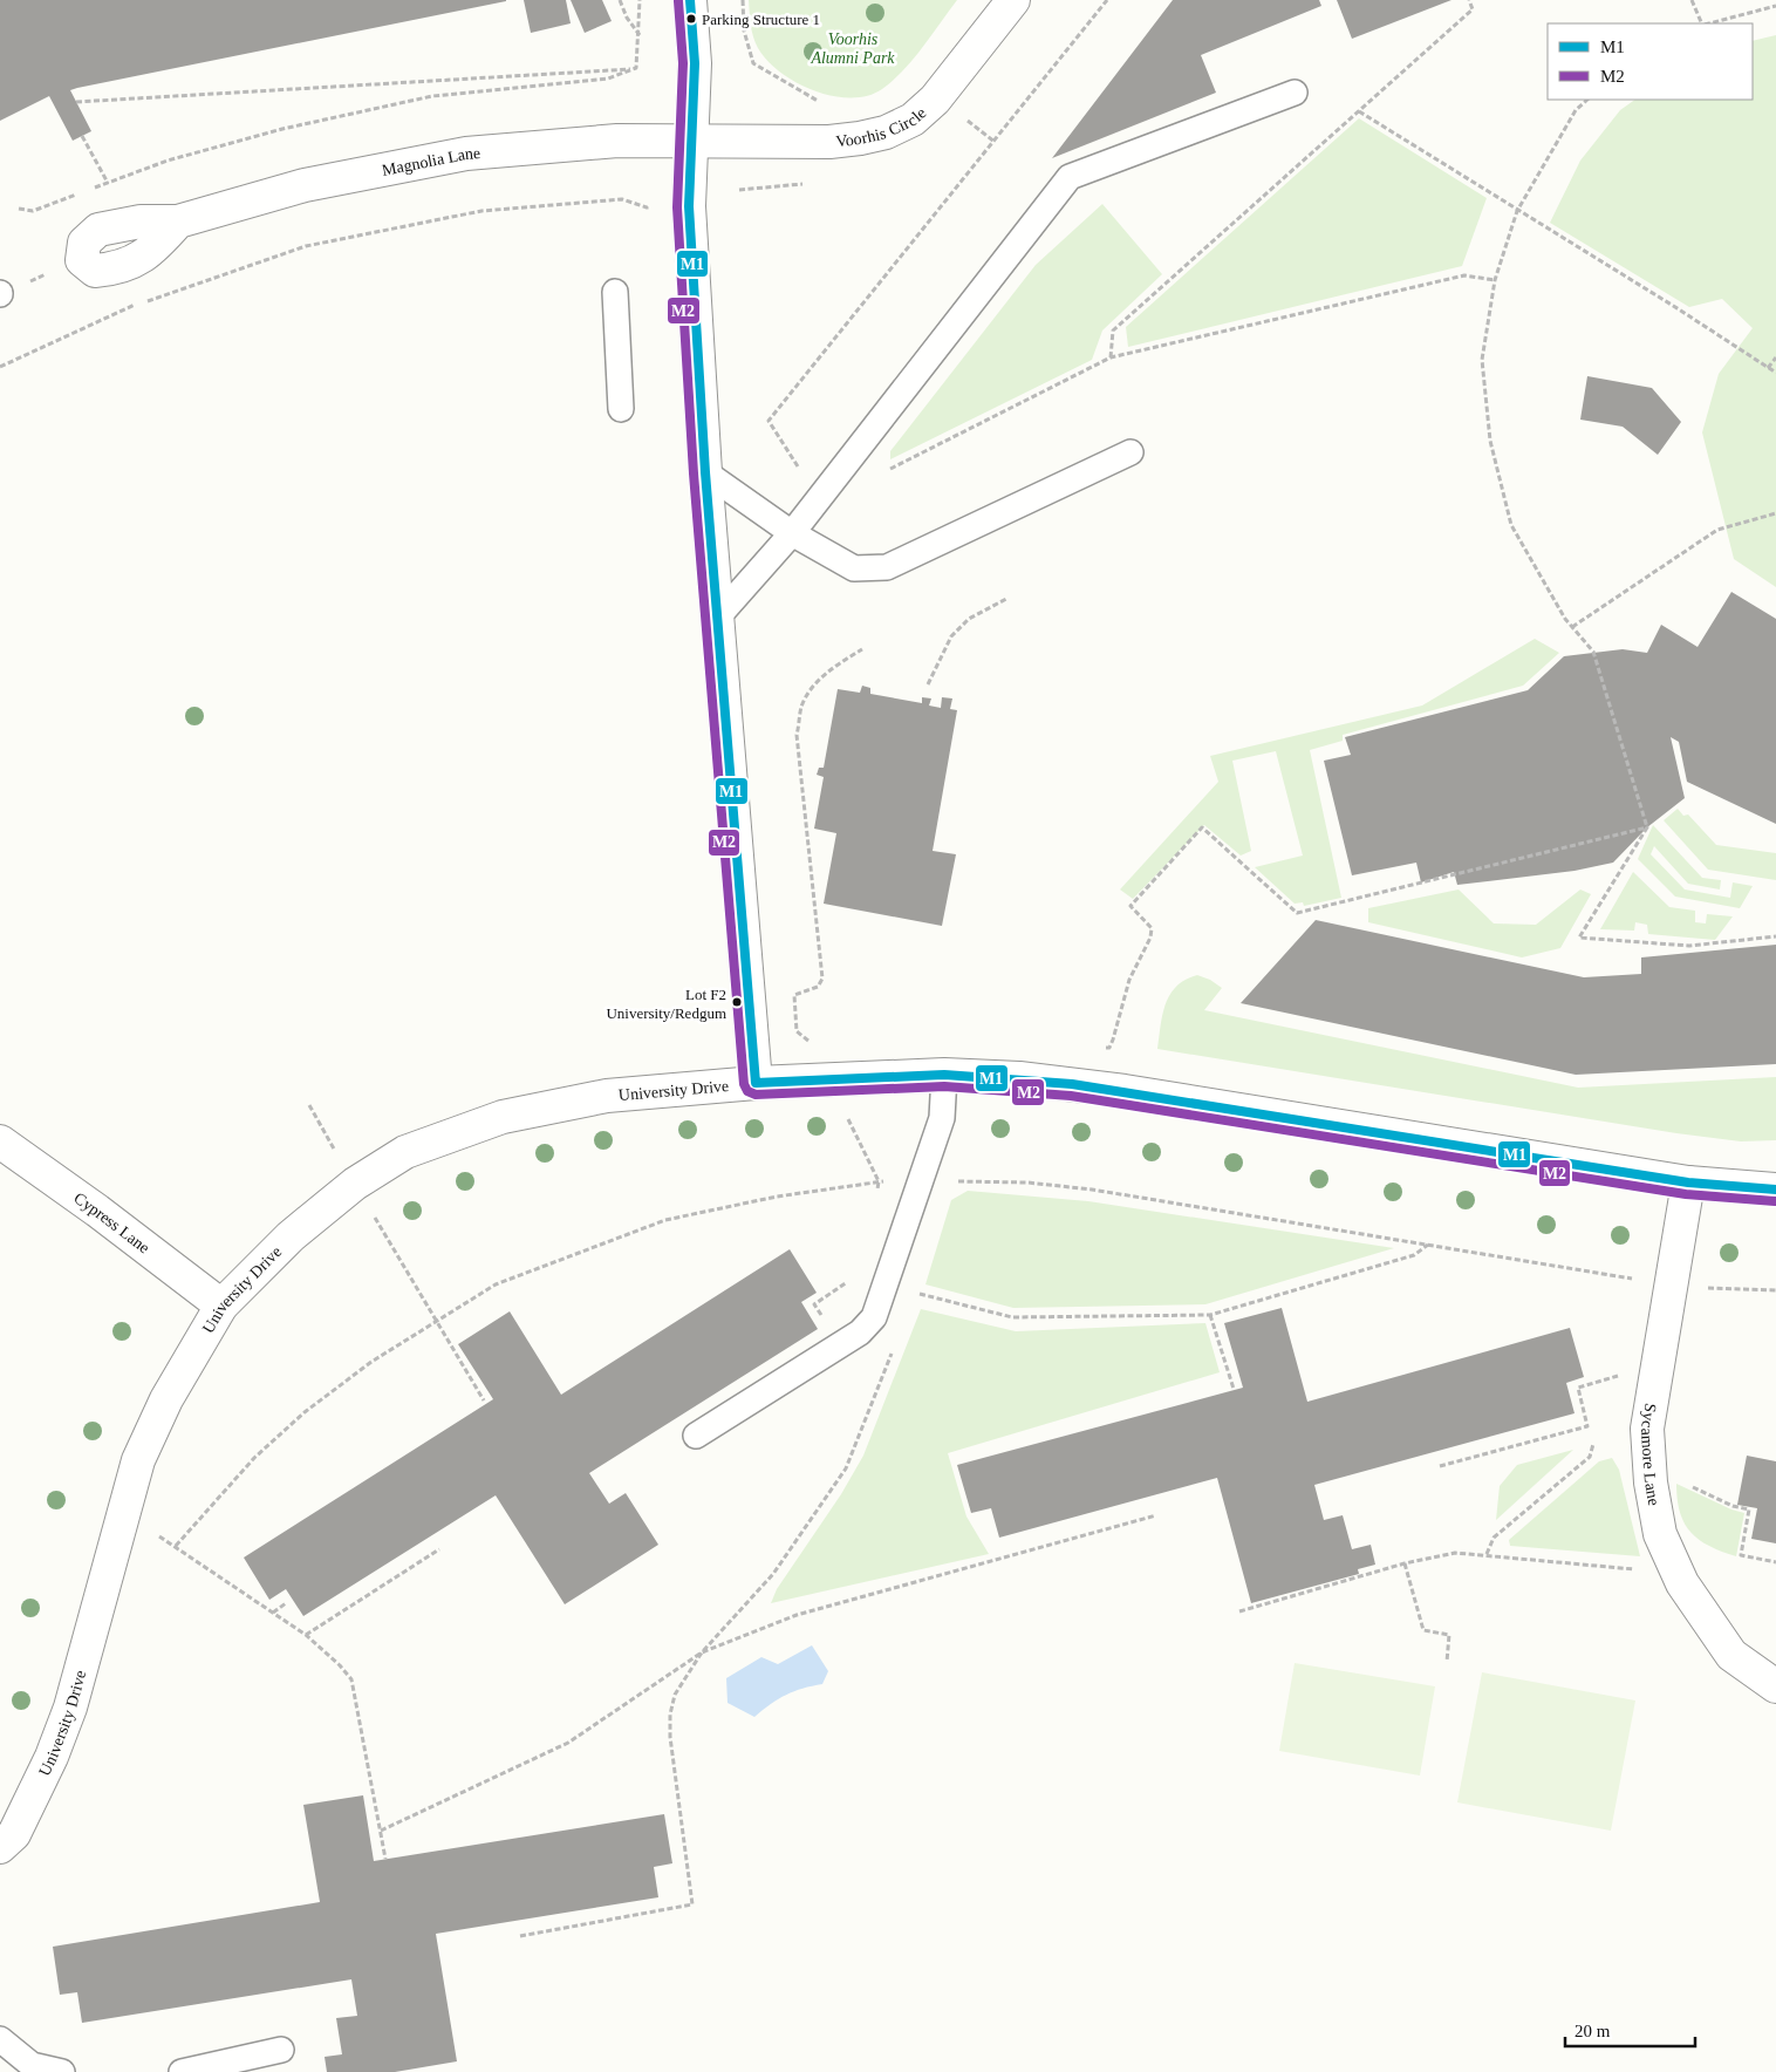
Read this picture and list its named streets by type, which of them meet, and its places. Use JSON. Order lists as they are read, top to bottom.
{
  "streets": {
    "street": [
      "Voorhis Circle",
      "Magnolia Lane",
      "University Drive",
      "Cypress Lane",
      "Sycamore Lane"
    ]
  },
  "crossings": [
    ["Voorhis Circle", "Magnolia Lane"],
    ["University Drive", "Cypress Lane"],
    ["University Drive", "Sycamore Lane"]
  ],
  "parks": ["Voorhis Alumni Park"],
  "places": ["Parking Structure 1", "Lot F2 University/Redgum"],
  "lines": ["transit line M1", "transit line M2"],
  "legend": ["M1", "M2"],
  "scale_bar": "20 m"
}
